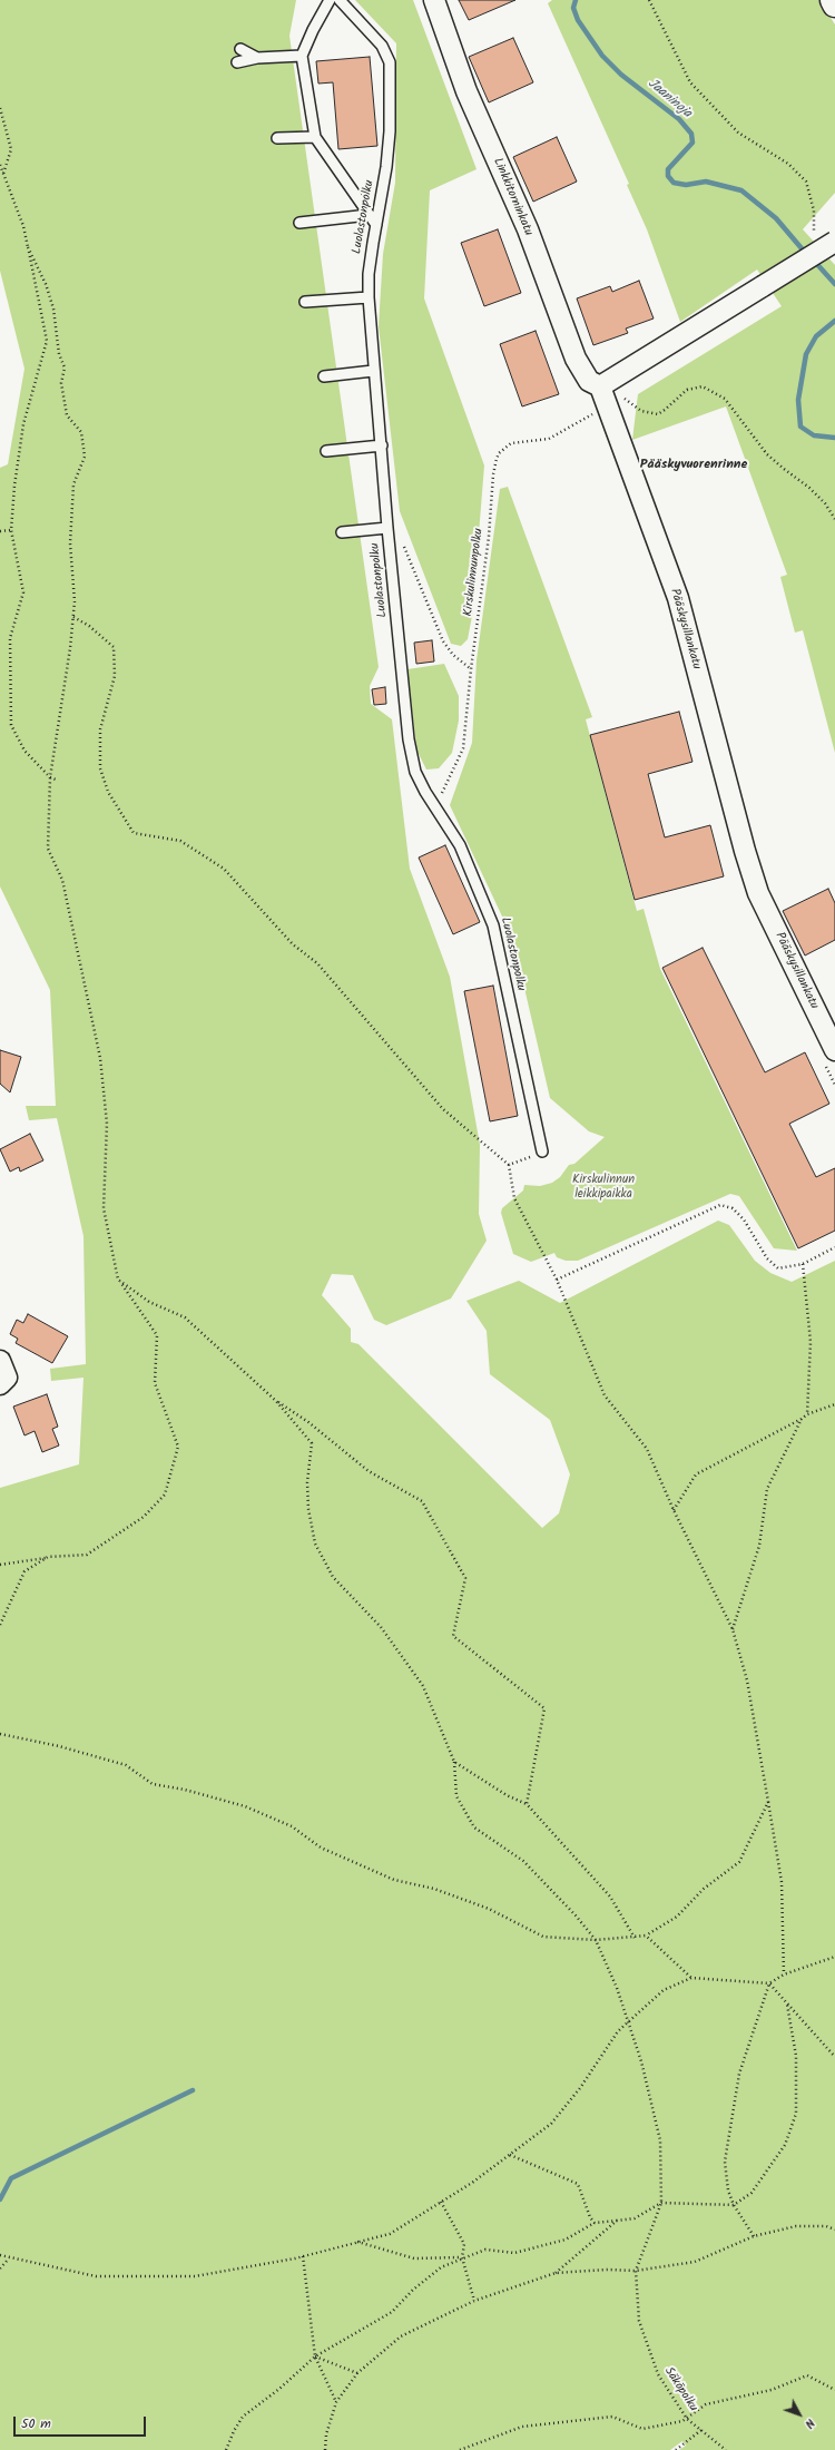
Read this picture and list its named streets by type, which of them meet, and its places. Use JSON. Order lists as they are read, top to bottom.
{
  "streets": {
    "street": ["Linkkitorninkatu", "Pääskysillankatu"],
    "lane": ["Luolastonpolku"],
    "path": ["Kirskulinnunpolku", "Säköpolku"]
  },
  "crossings": [
    ["Linkkitorninkatu", "Pääskysillankatu"],
    ["Luolastonpolku", "Kirskulinnunpolku"],
    ["Kirskulinnunpolku", "Pääskysillankatu"]
  ],
  "districts": ["Pääskyvuorenrinne"],
  "water": ["Jaaninoja"],
  "parks": ["Kirskulinnun leikkipaikka"],
  "scale_bar": "50 m",
  "north": "bottom right"
}
